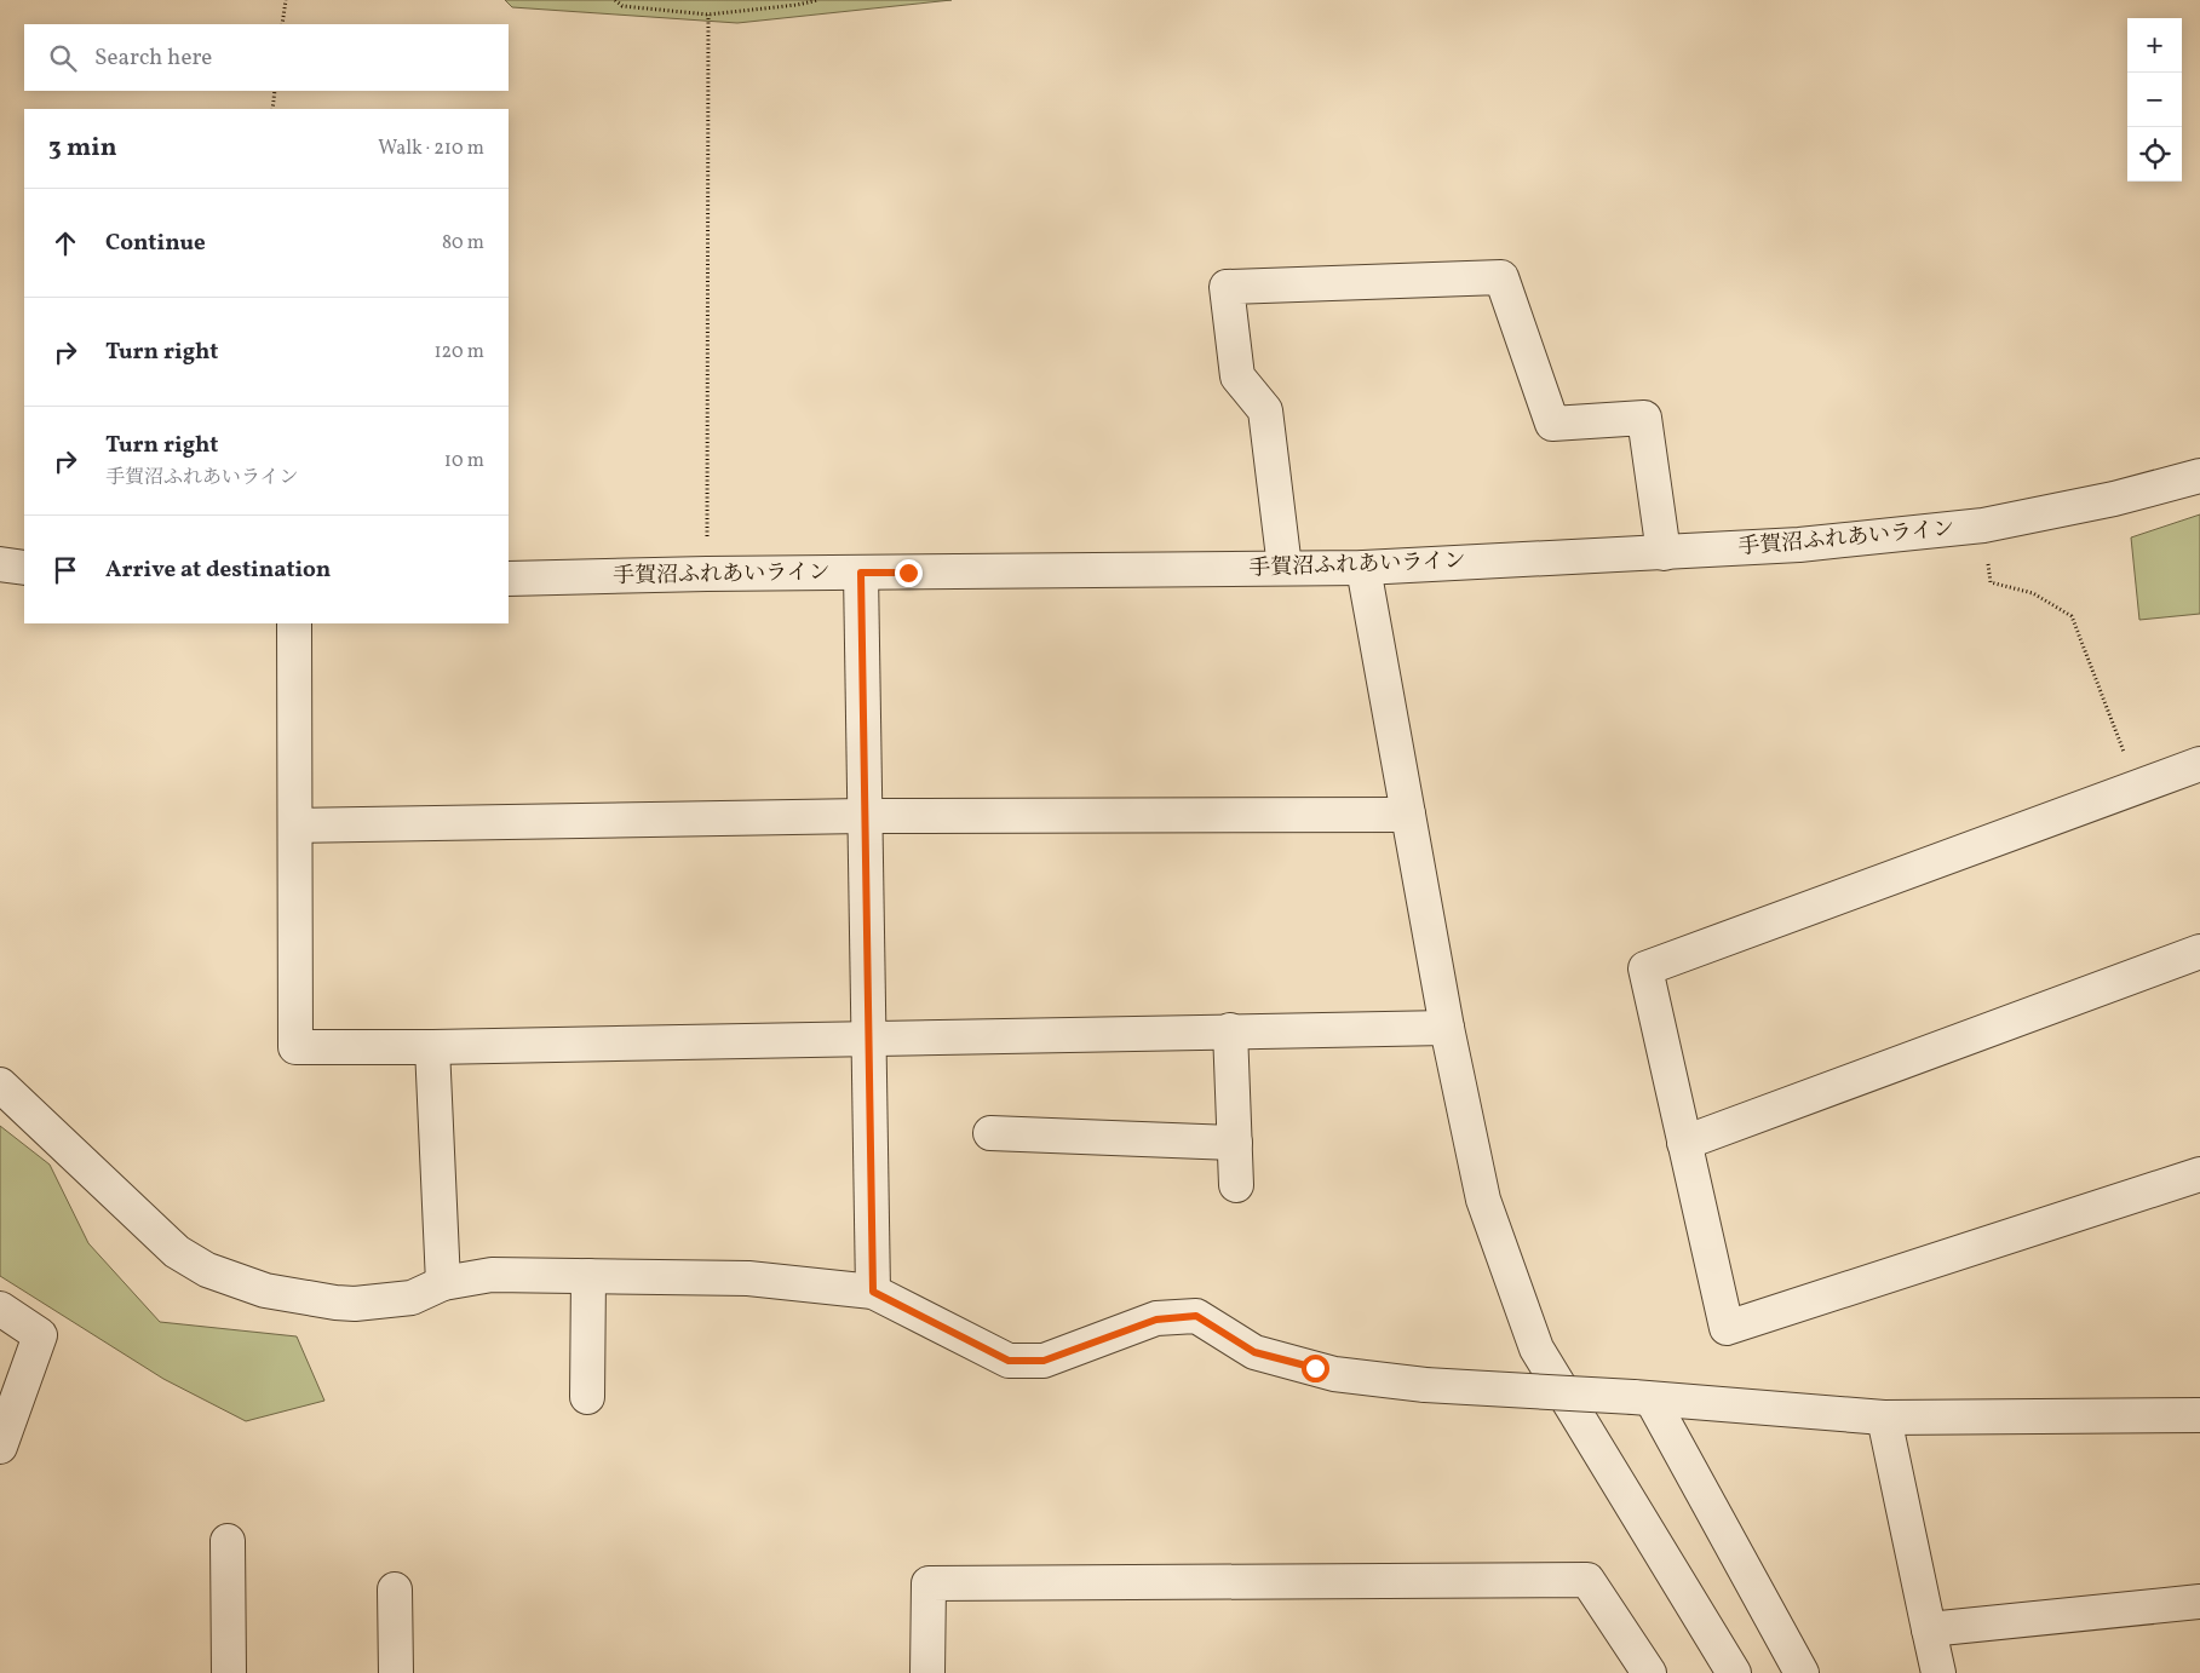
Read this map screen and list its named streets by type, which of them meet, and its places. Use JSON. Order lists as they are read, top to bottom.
{
  "streets": {
    "street": ["手賀沼ふれあいライン"]
  },
  "page": {
    "map_buttons": ["+", "−"],
    "search": "Search here",
    "heading": ["3 min", "Walk · 210 m"],
    "list": [
      ["Continue", "80 m"],
      ["Turn right", "120 m"],
      ["Turn right", "手賀沼ふれあいライン", "10 m"],
      "Arrive at destination"
    ]
  }
}
